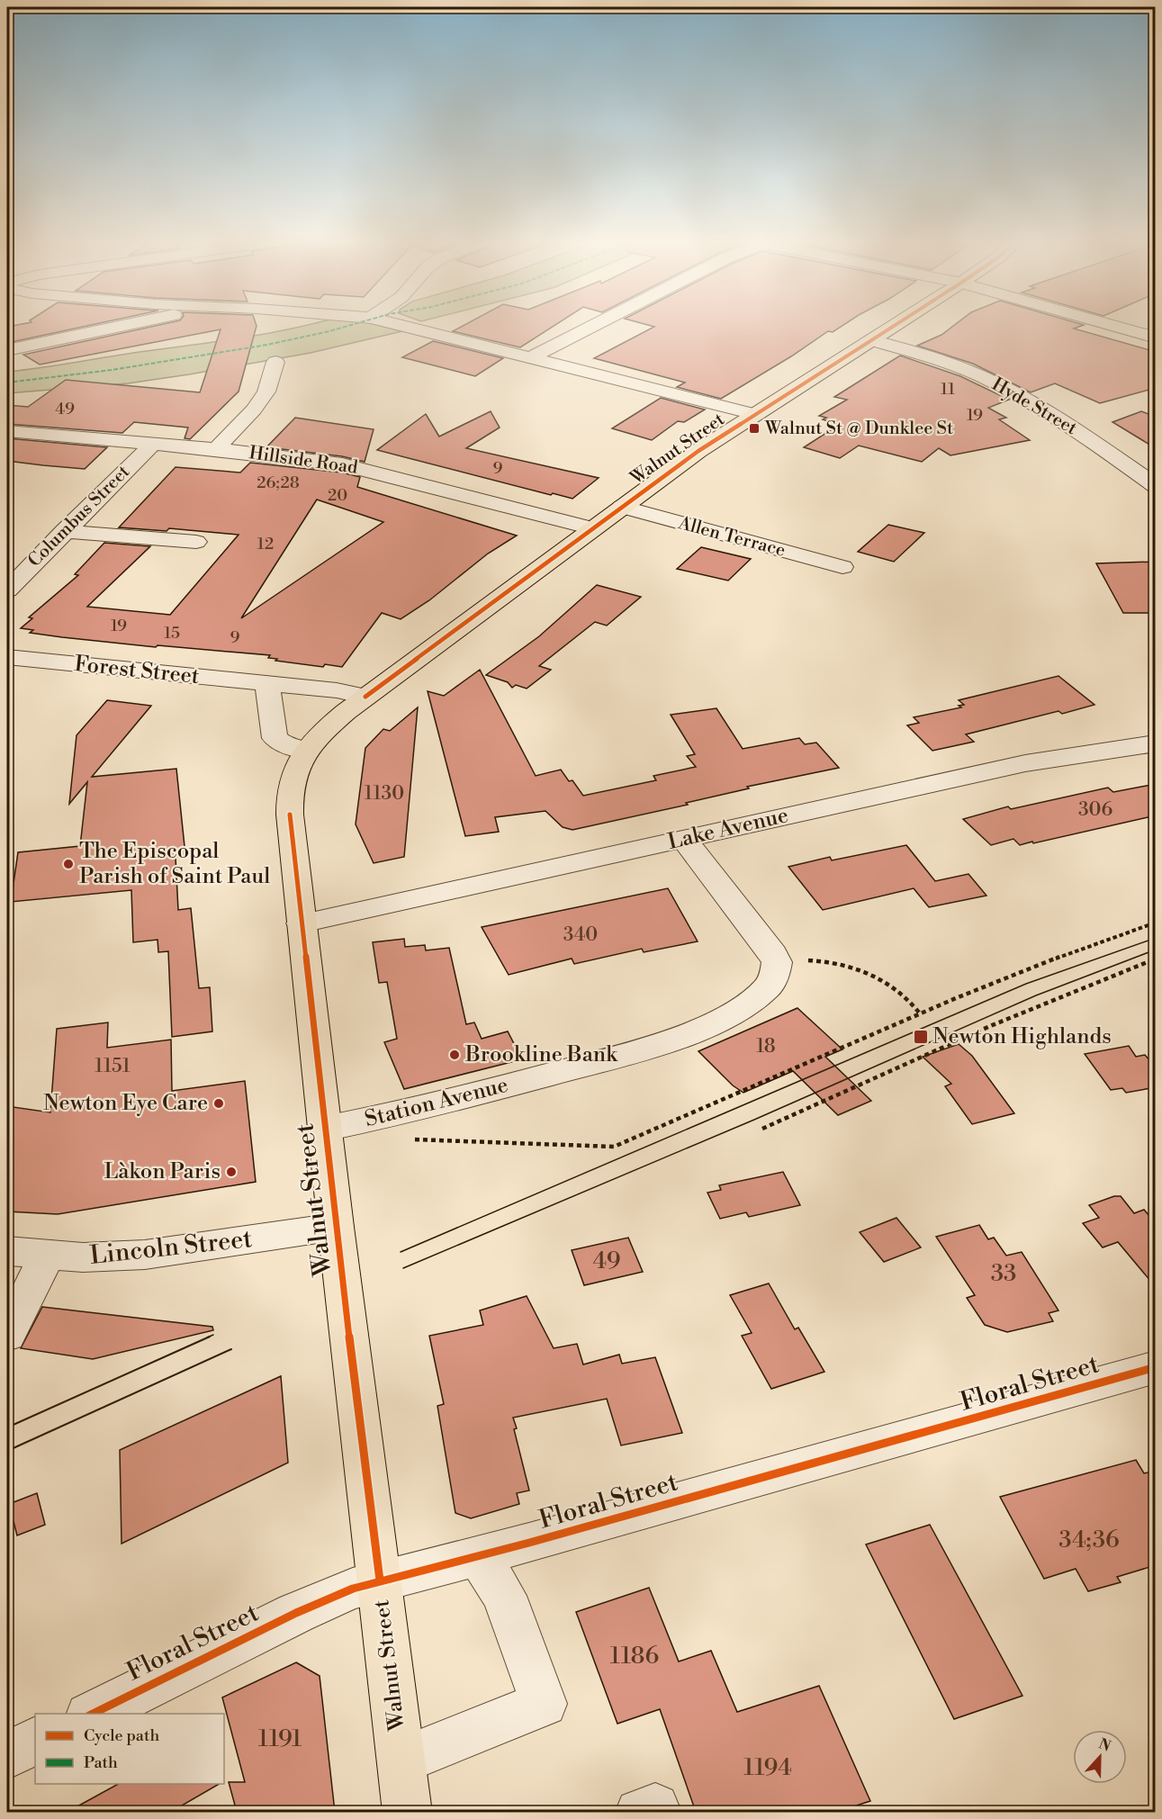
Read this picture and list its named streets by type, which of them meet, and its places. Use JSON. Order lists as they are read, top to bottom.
{
  "streets": {
    "main road": ["Walnut Street"],
    "street": [
      "Hyde Street",
      "Hillside Road",
      "Columbus Street",
      "Allen Terrace",
      "Forest Street",
      "Lake Avenue",
      "Station Avenue",
      "Lincoln Street",
      "Floral Street"
    ]
  },
  "crossings": [
    ["Hyde Street", "Walnut Street"],
    ["Walnut Street", "Hillside Road"],
    ["Walnut Street", "Allen Terrace"],
    ["Walnut Street", "Forest Street"],
    ["Walnut Street", "Lake Avenue"],
    ["Walnut Street", "Station Avenue"],
    ["Walnut Street", "Lincoln Street"],
    ["Walnut Street", "Floral Street"],
    ["Hillside Road", "Columbus Street"]
  ],
  "places": {
    "transit": ["Walnut St @ Dunklee St", "Newton Highlands"],
    "other": [
      "The Episcopal Parish of Saint Paul",
      "Brookline Bank",
      "Newton Eye Care",
      "Làkon Paris"
    ]
  },
  "house_numbers": [
    "11",
    "49",
    "19",
    "9",
    "26;28",
    "20",
    "12",
    "19",
    "15",
    "9",
    "1130",
    "306",
    "340",
    "18",
    "1151",
    "49",
    "33",
    "34;36",
    "1186",
    "1191",
    "1194"
  ],
  "legend": ["Cycle path", "Path"],
  "north": "top"
}
